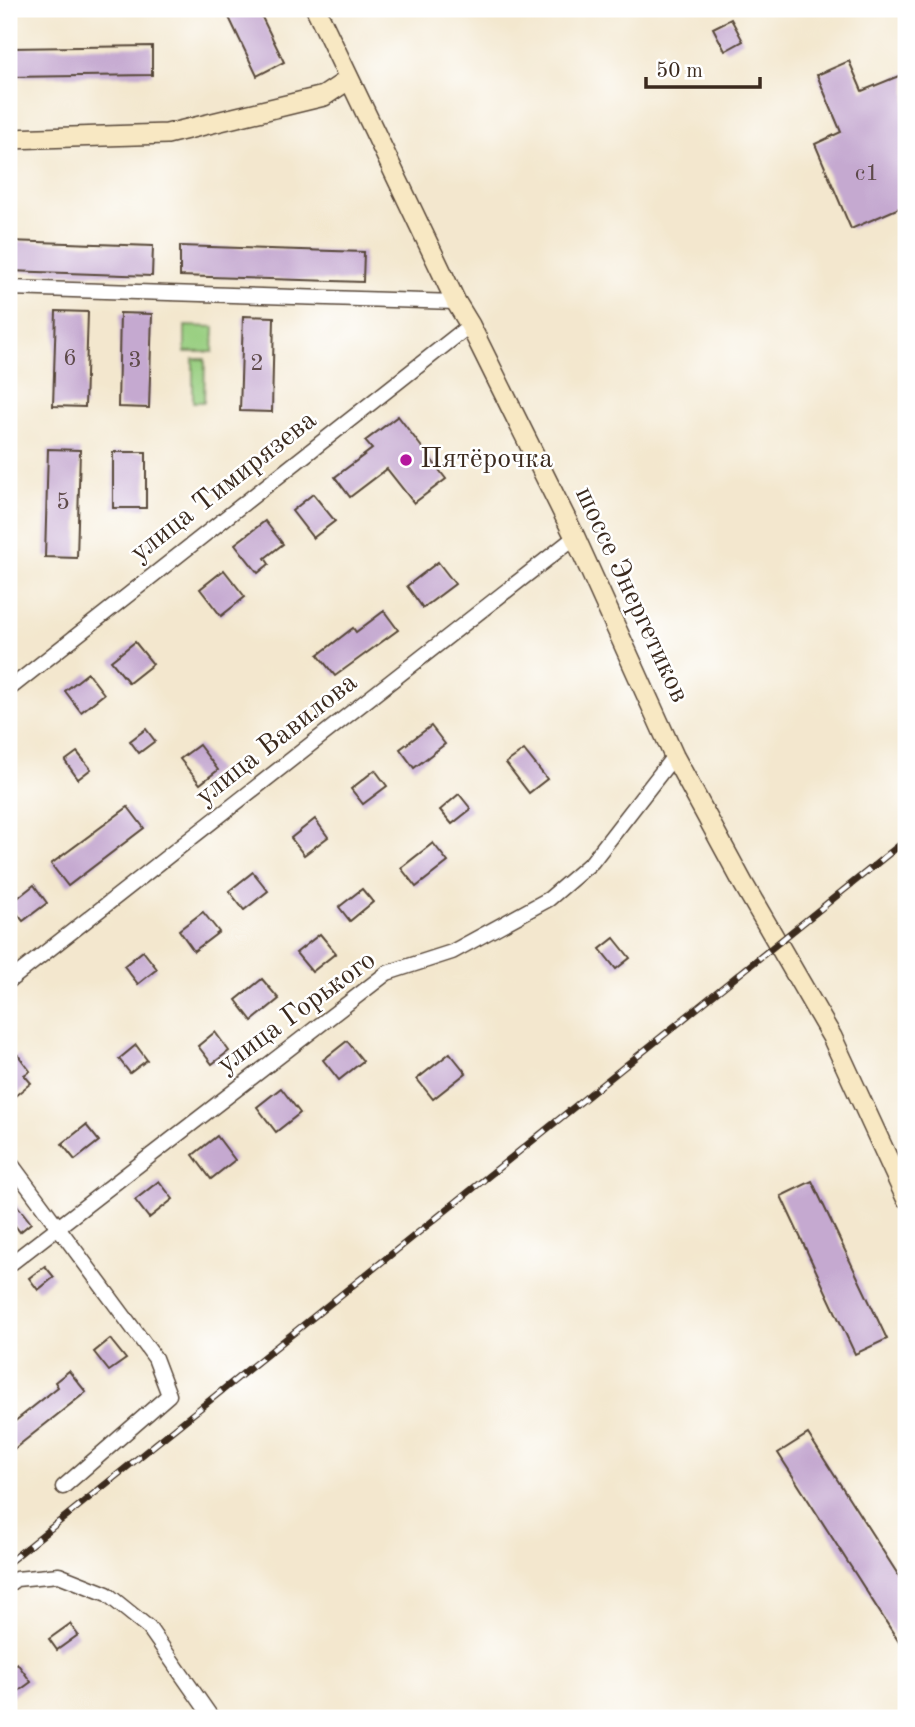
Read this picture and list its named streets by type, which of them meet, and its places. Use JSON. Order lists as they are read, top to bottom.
{
  "streets": {
    "main road": ["шоссе Энергетиков"],
    "street": ["улица Тимирязева", "улица Вавилова", "улица Горького"]
  },
  "crossings": [
    ["улица Тимирязева", "шоссе Энергетиков"],
    ["шоссе Энергетиков", "улица Вавилова"],
    ["шоссе Энергетиков", "улица Горького"]
  ],
  "places": ["Пятёрочка"],
  "house_numbers": [
    "с1",
    "6",
    "3",
    "2",
    "5"
  ],
  "scale_bar": "50 m"
}
